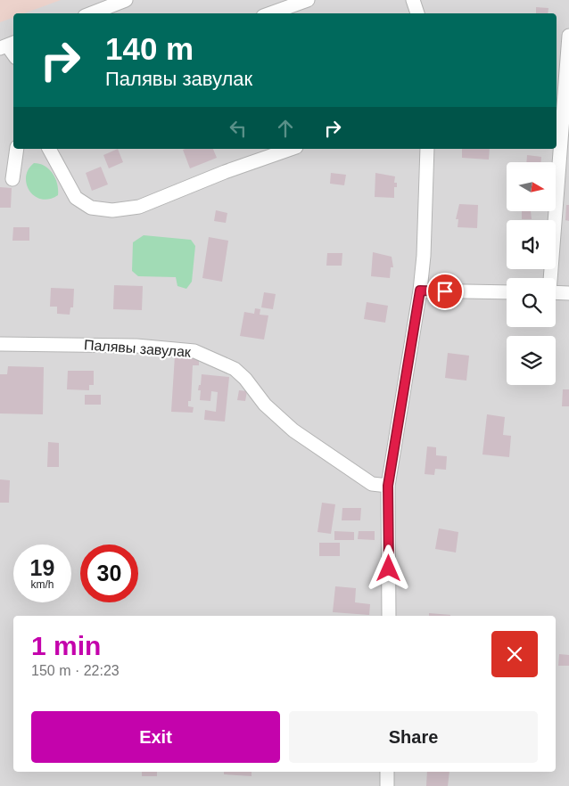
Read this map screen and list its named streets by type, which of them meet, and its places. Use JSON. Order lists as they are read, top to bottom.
{
  "streets": {
    "street": ["Палявы завулак"]
  },
  "north": "right",
  "page": {
    "turn": ["140 m", "Палявы завулак"],
    "speed": "19 km/h",
    "limit": "30",
    "heading": ["1 min", "150 m · 22:23"],
    "buttons": ["Exit", "Share"]
  }
}
